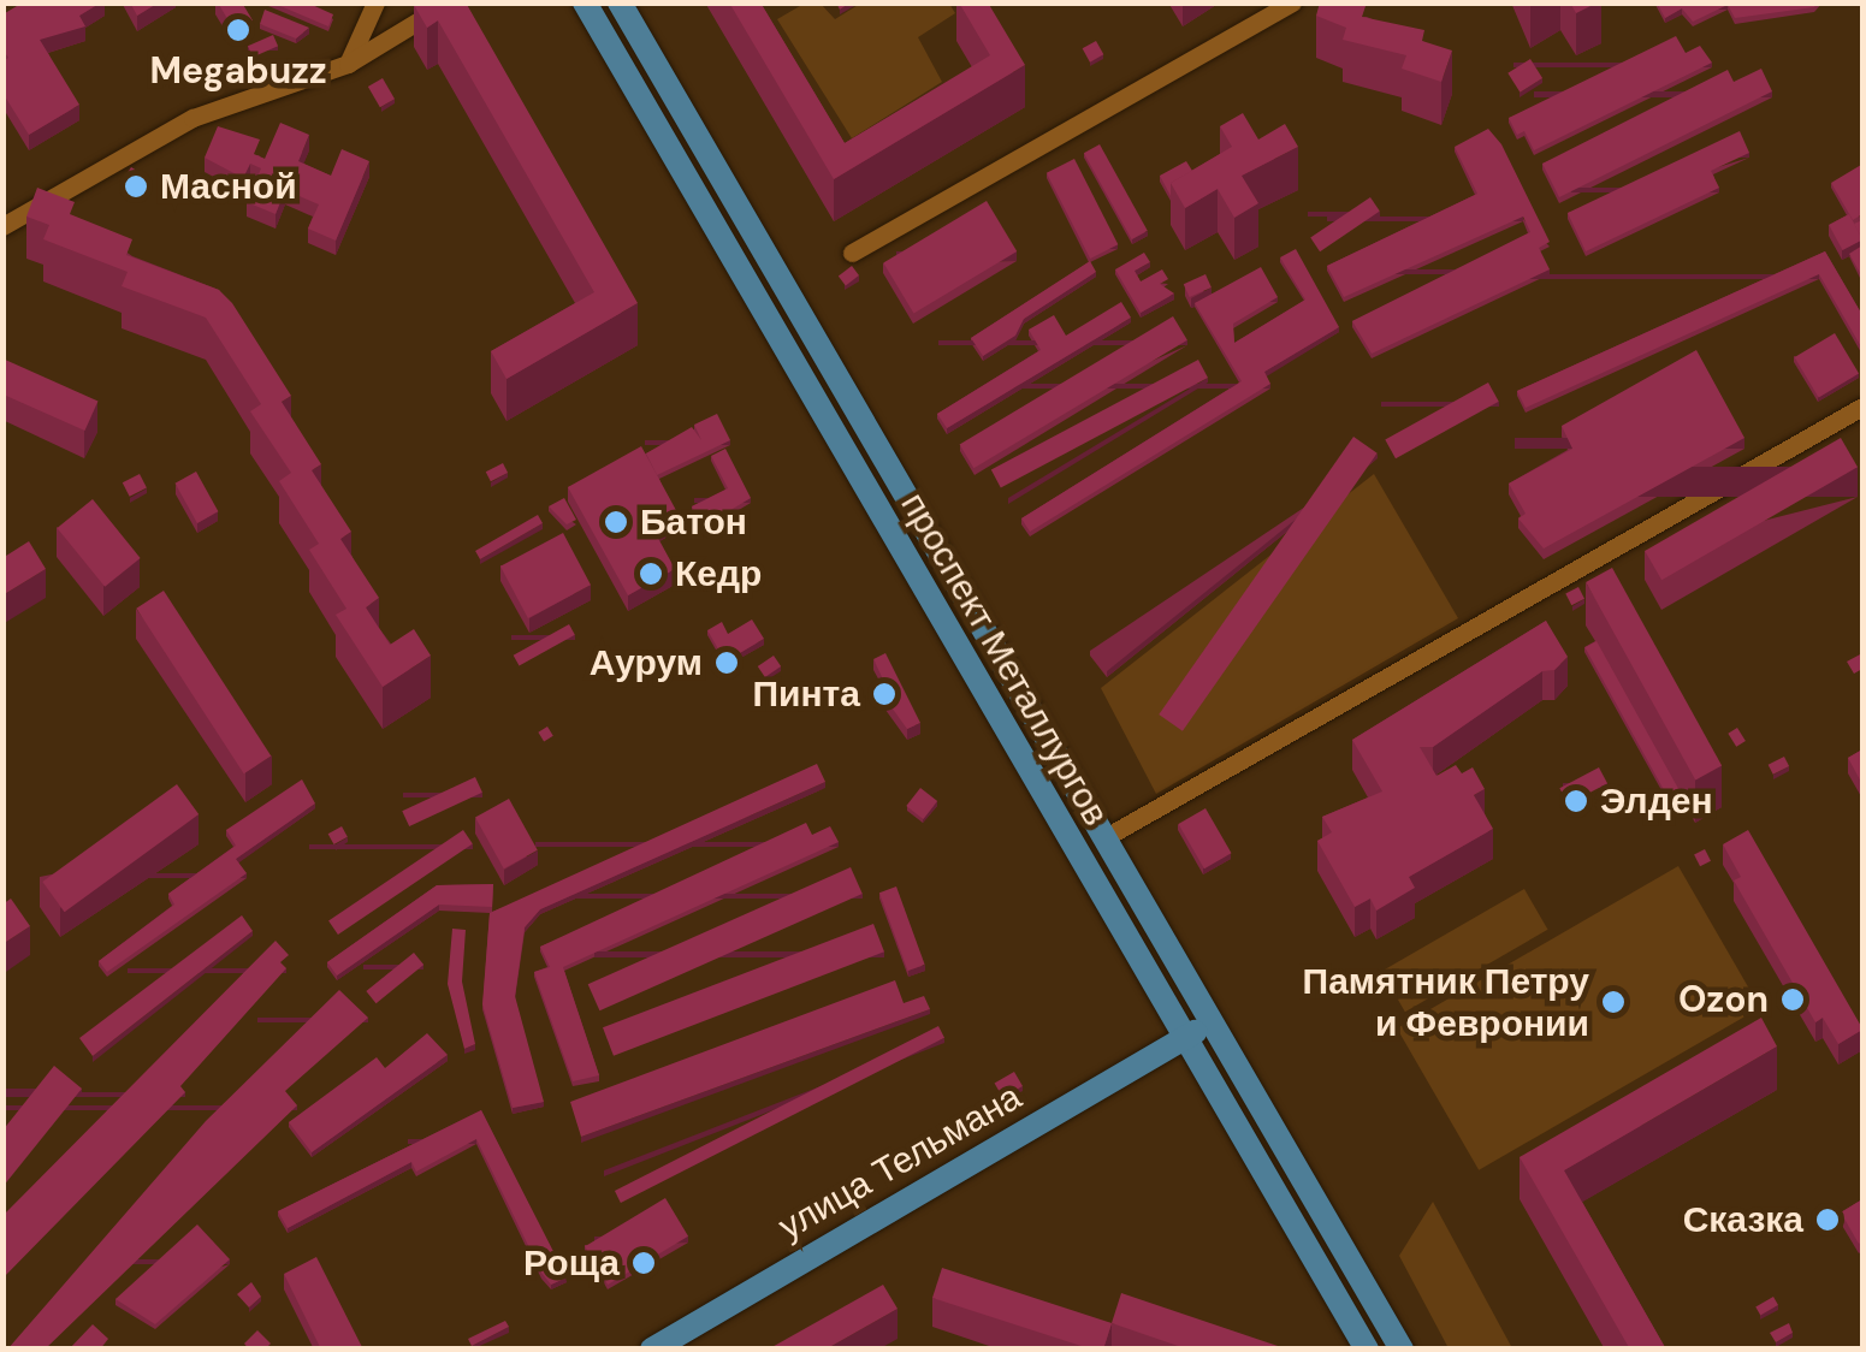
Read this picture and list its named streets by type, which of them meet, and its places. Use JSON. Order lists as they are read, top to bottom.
{
  "streets": {
    "main road": ["проспект Металлургов", "улица Тельмана"]
  },
  "crossings": [
    ["проспект Металлургов", "улица Тельмана"]
  ],
  "places": [
    "Megabuzz",
    "Масной",
    "Батон",
    "Кедр",
    "Аурум",
    "Пинта",
    "Элден",
    "Ozon",
    "Памятник Петру и Февронии",
    "Сказка",
    "Роща"
  ]
}
